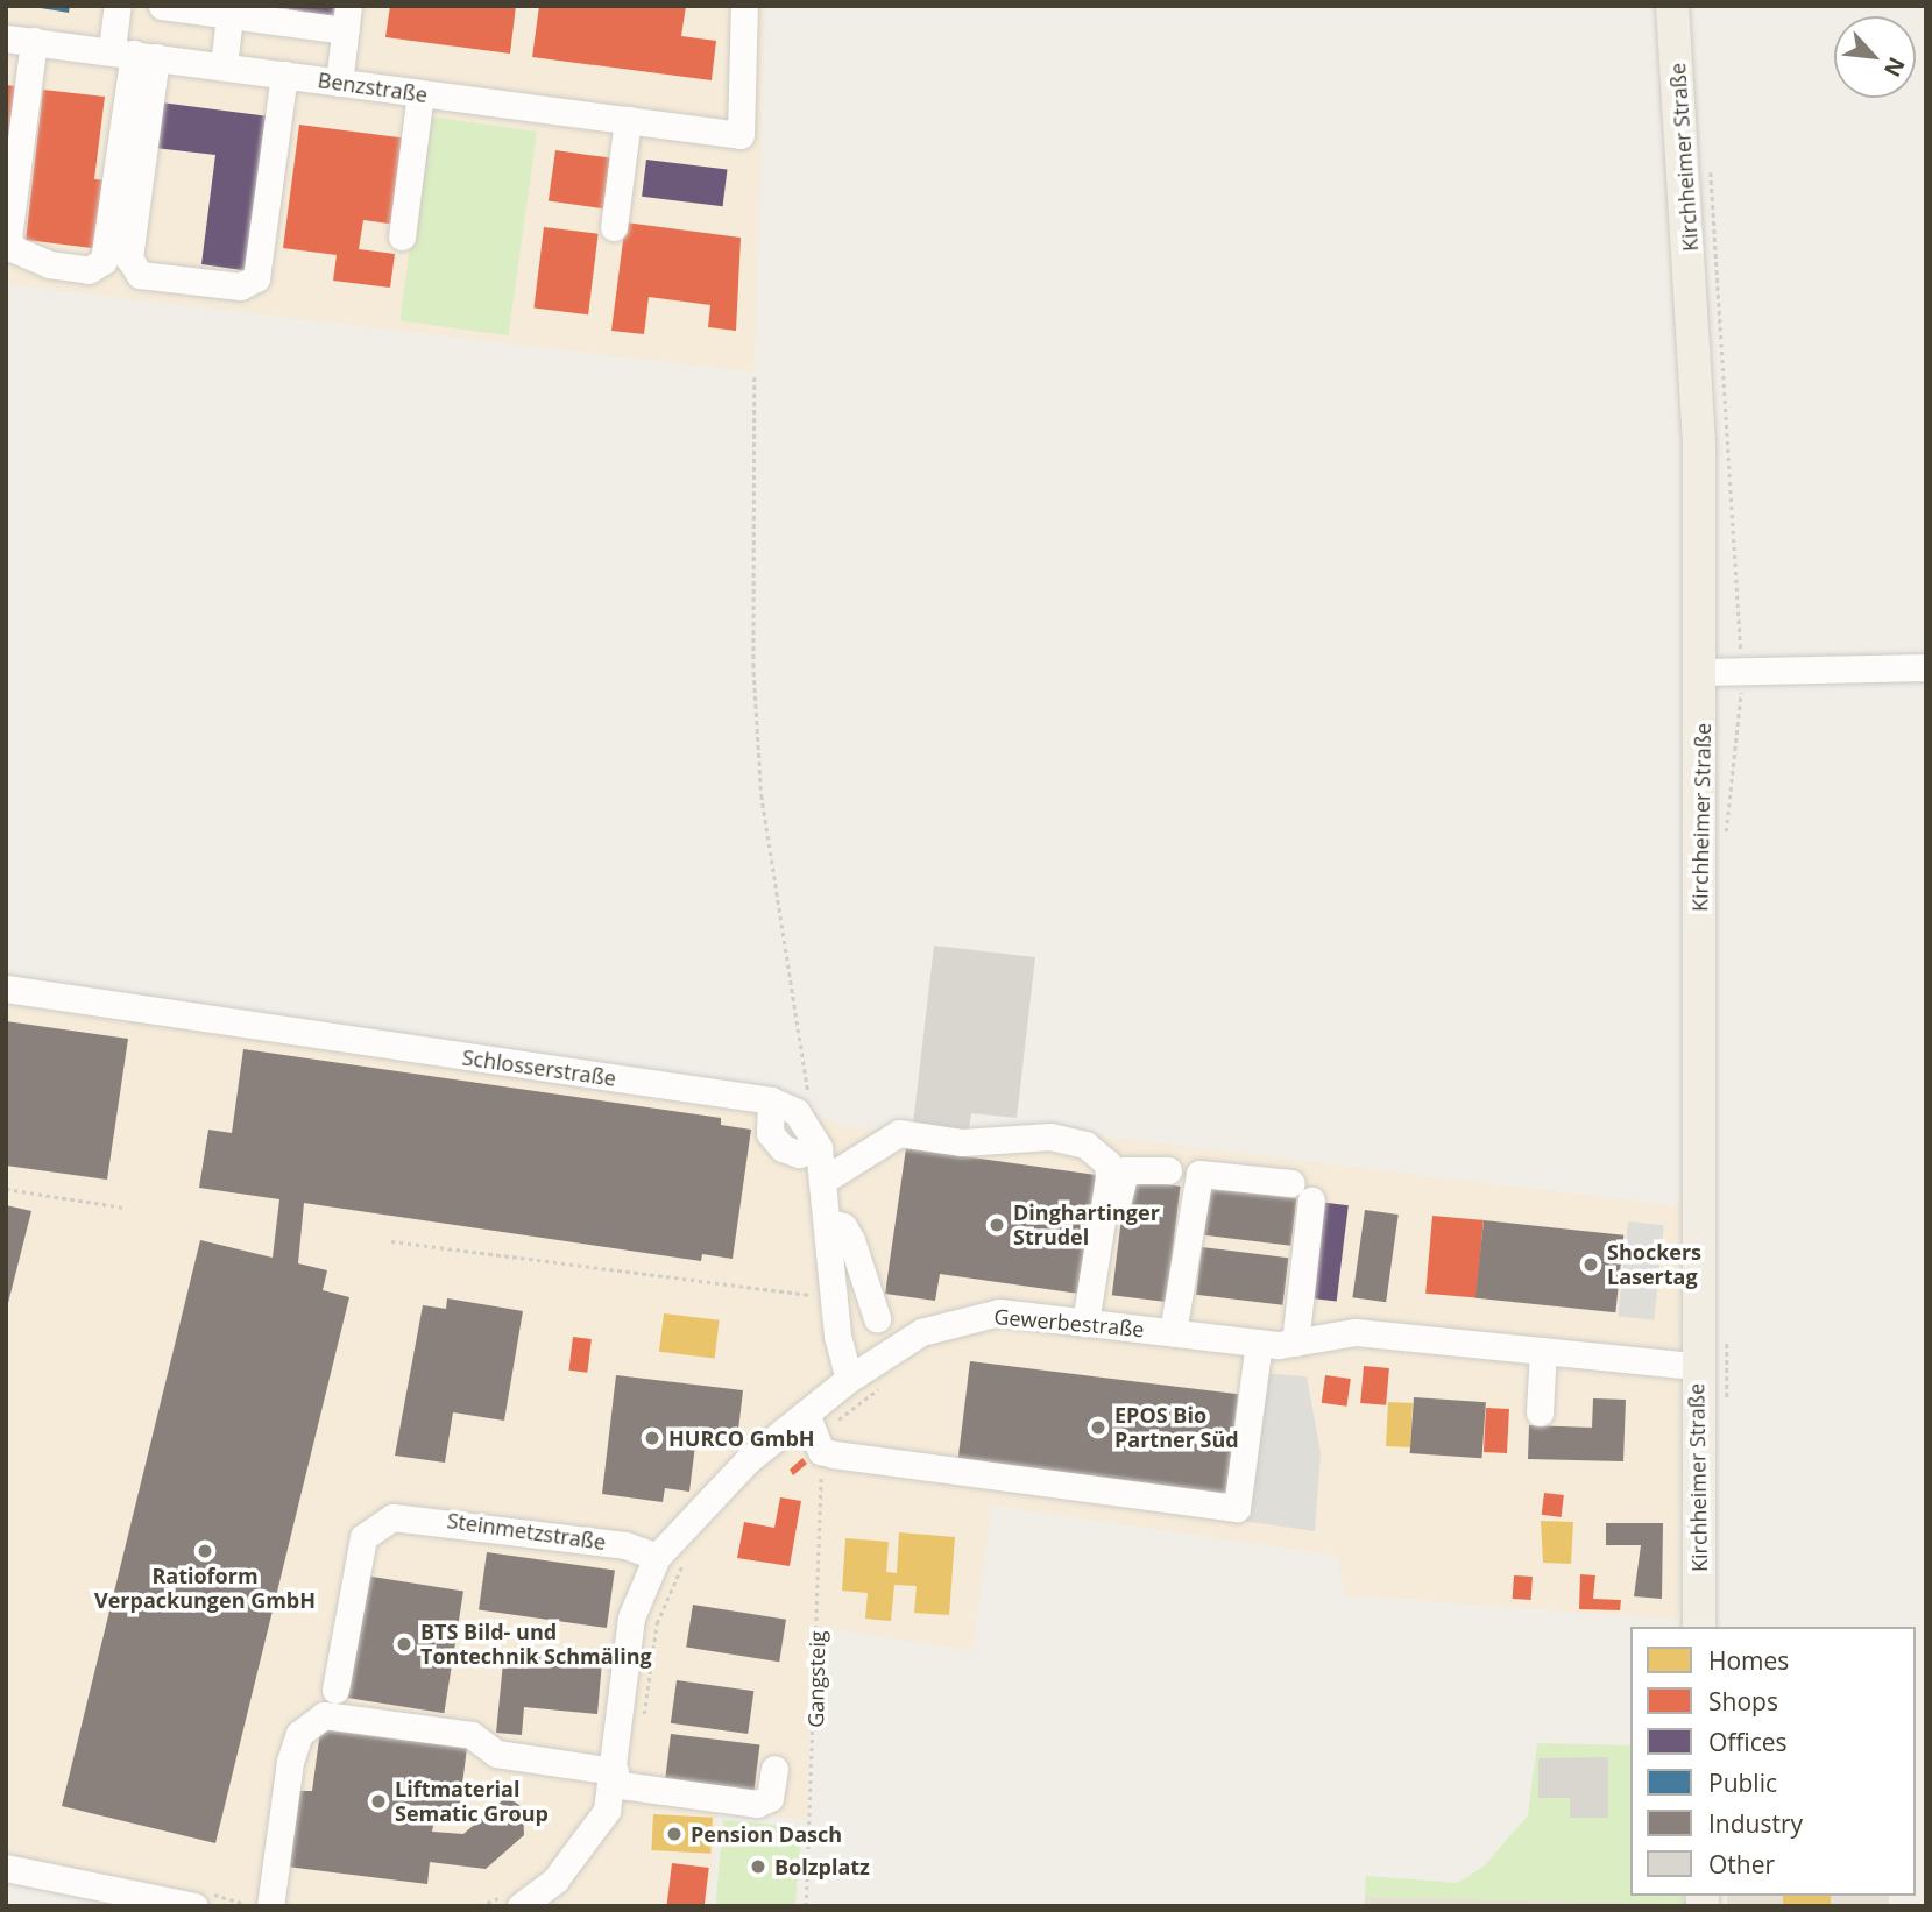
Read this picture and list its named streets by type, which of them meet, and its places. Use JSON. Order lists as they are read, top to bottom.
{
  "streets": {
    "main road": ["Kirchheimer Straße"],
    "street": [
      "Benzstraße",
      "Schlosserstraße",
      "Gewerbestraße",
      "Steinmetzstraße"
    ],
    "path": ["Gangsteig"]
  },
  "crossings": [
    ["Kirchheimer Straße", "Gewerbestraße"],
    ["Gewerbestraße", "Steinmetzstraße"]
  ],
  "places": [
    "Dinghartinger Strudel",
    "Shockers Lasertag",
    "EPOS Bio Partner Süd",
    "HURCO GmbH",
    "Ratioform Verpackungen GmbH",
    "BTS Bild- und Tontechnik Schmäling",
    "Liftmaterial Sematic Group",
    "Pension Dasch",
    "Bolzplatz"
  ],
  "legend": [
    "Homes",
    "Shops",
    "Offices",
    "Public",
    "Industry",
    "Other"
  ],
  "north": "bottom right"
}
